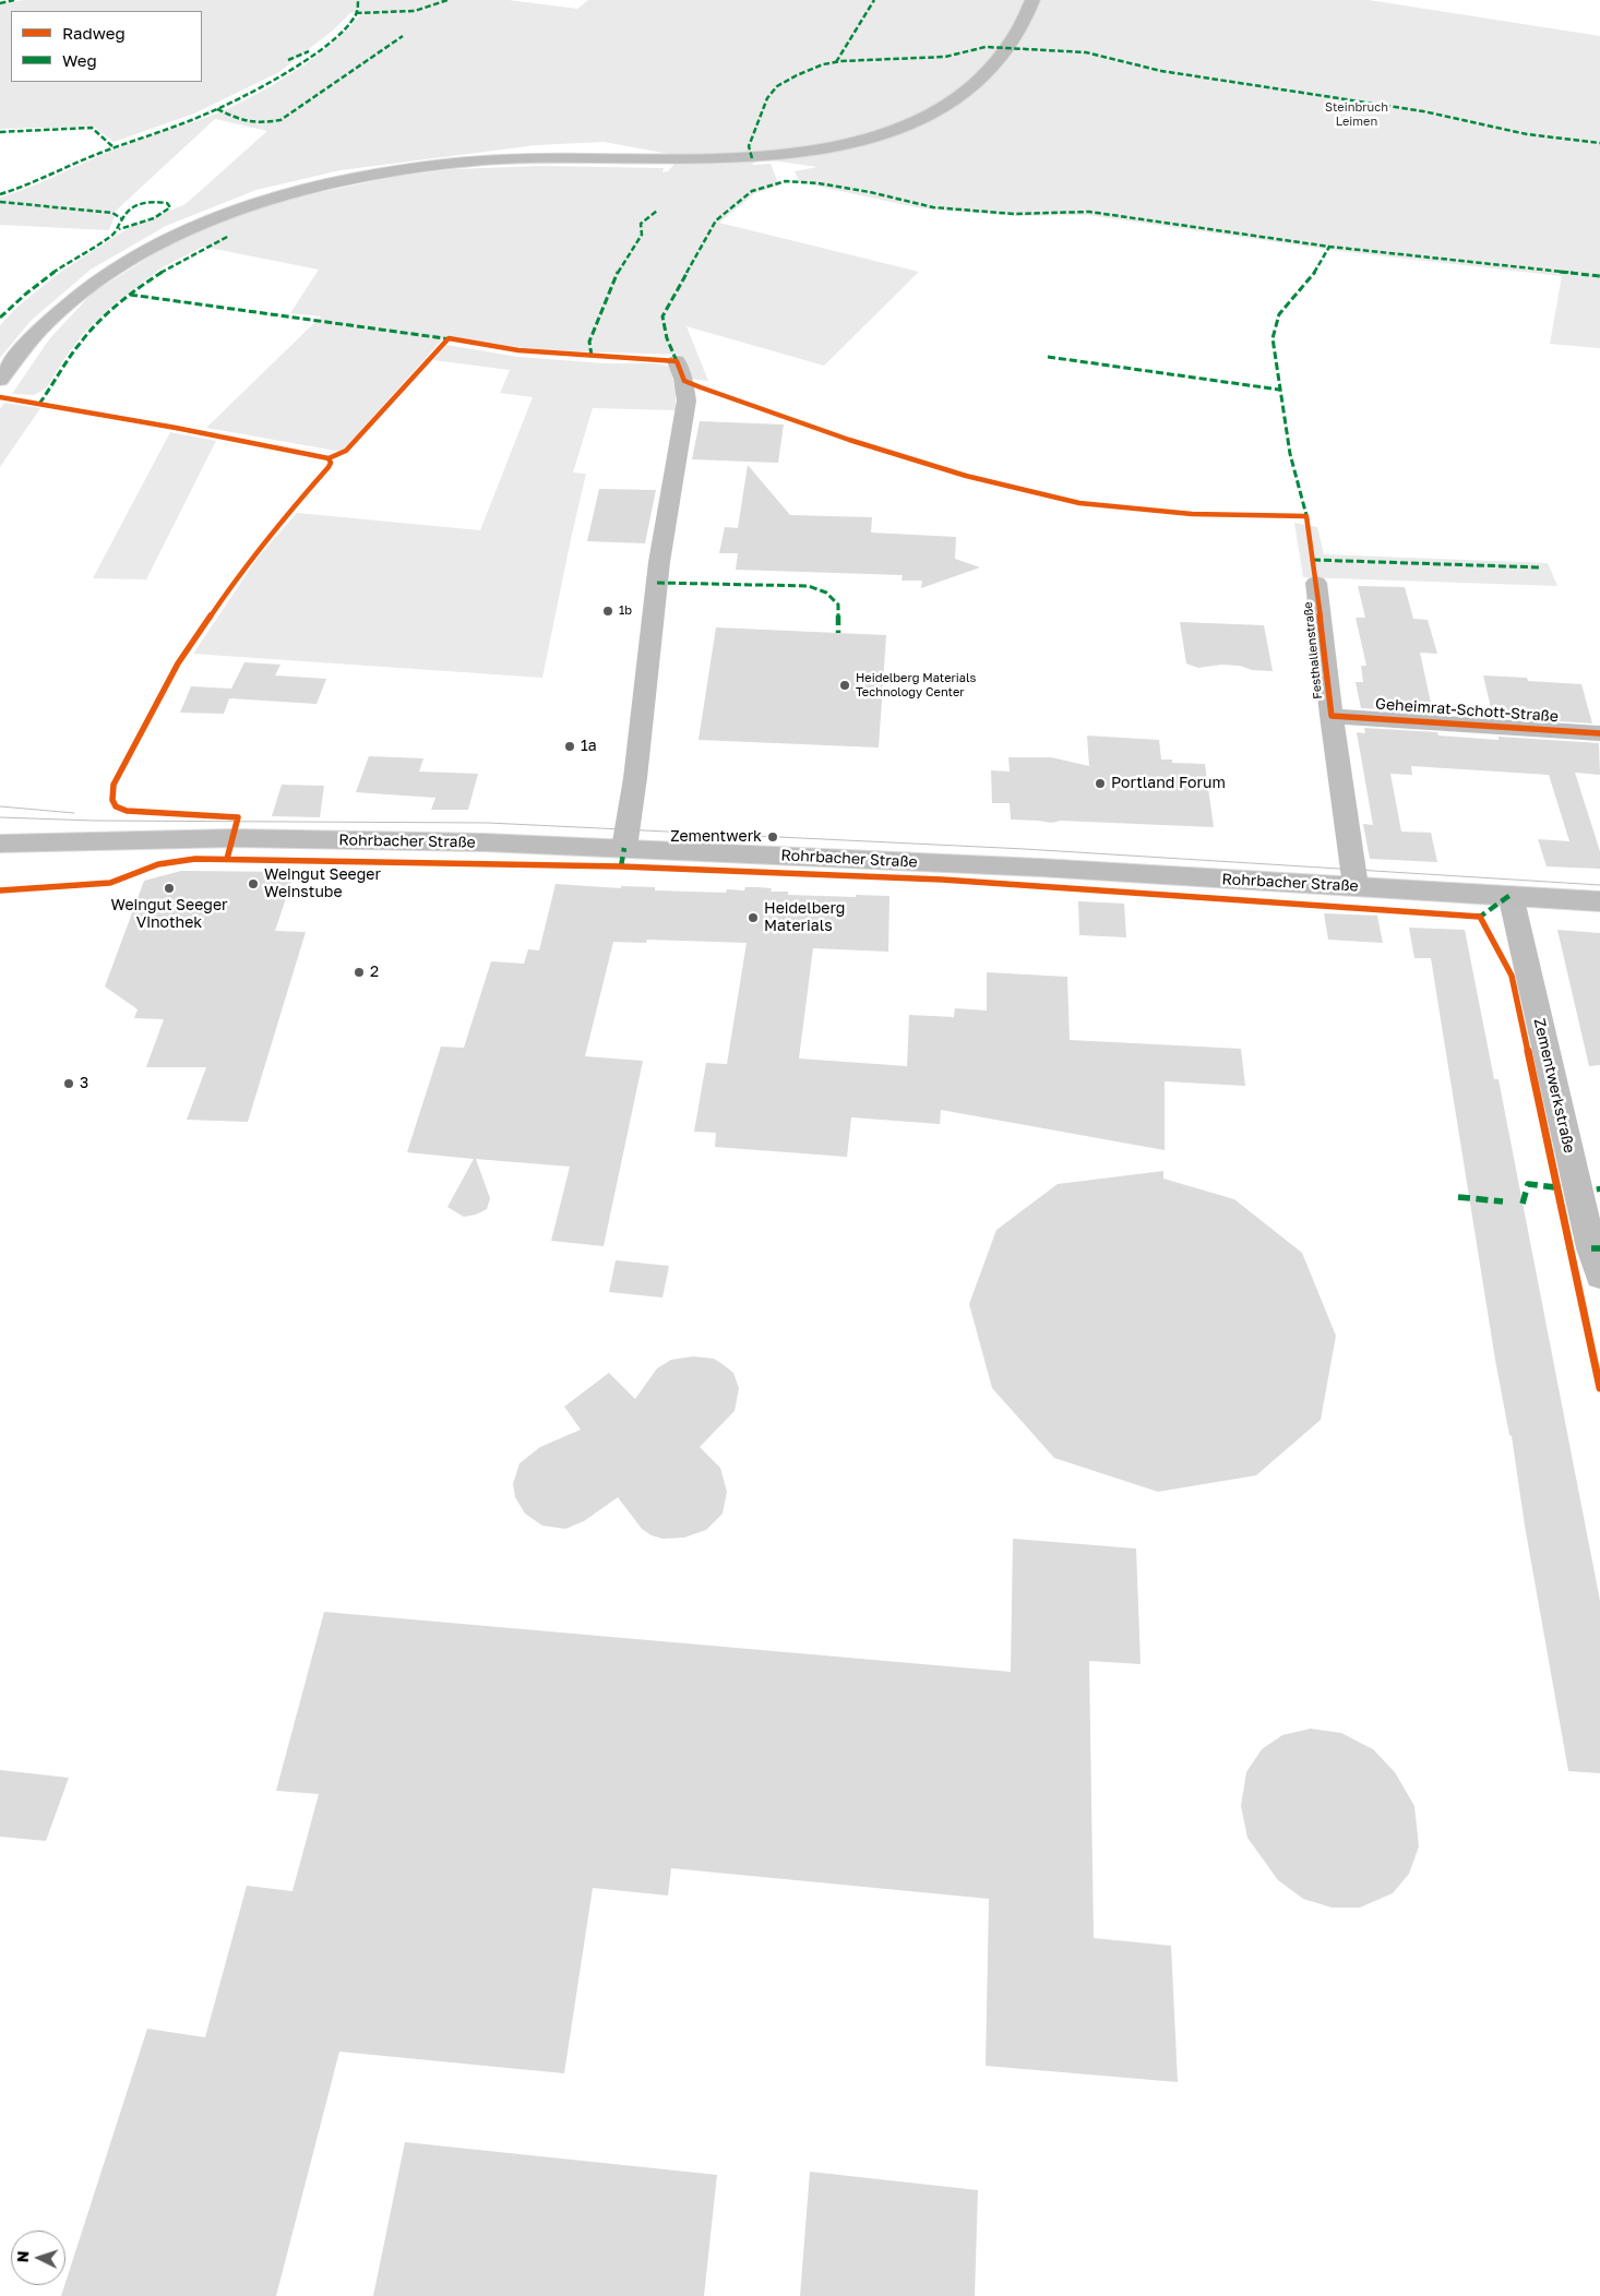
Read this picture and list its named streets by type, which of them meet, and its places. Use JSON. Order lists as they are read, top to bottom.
{
  "streets": {
    "main road": ["Rohrbacher Straße"],
    "street": ["Festhallenstraße", "Geheimrat-Schott-Straße", "Zementwerkstraße"]
  },
  "crossings": [
    ["Festhallenstraße", "Geheimrat-Schott-Straße"],
    ["Festhallenstraße", "Rohrbacher Straße"],
    ["Rohrbacher Straße", "Zementwerkstraße"]
  ],
  "parks": ["Steinbruch Leimen"],
  "places": [
    "1b",
    "Heidelberg Materials Technology Center",
    "1a",
    "Portland Forum",
    "Zementwerk",
    "Weingut Seeger Weinstube",
    "Weingut Seeger Vinothek",
    "Heidelberg Materials",
    "2",
    "3"
  ],
  "legend": ["Radweg", "Weg"],
  "north": "left"
}
